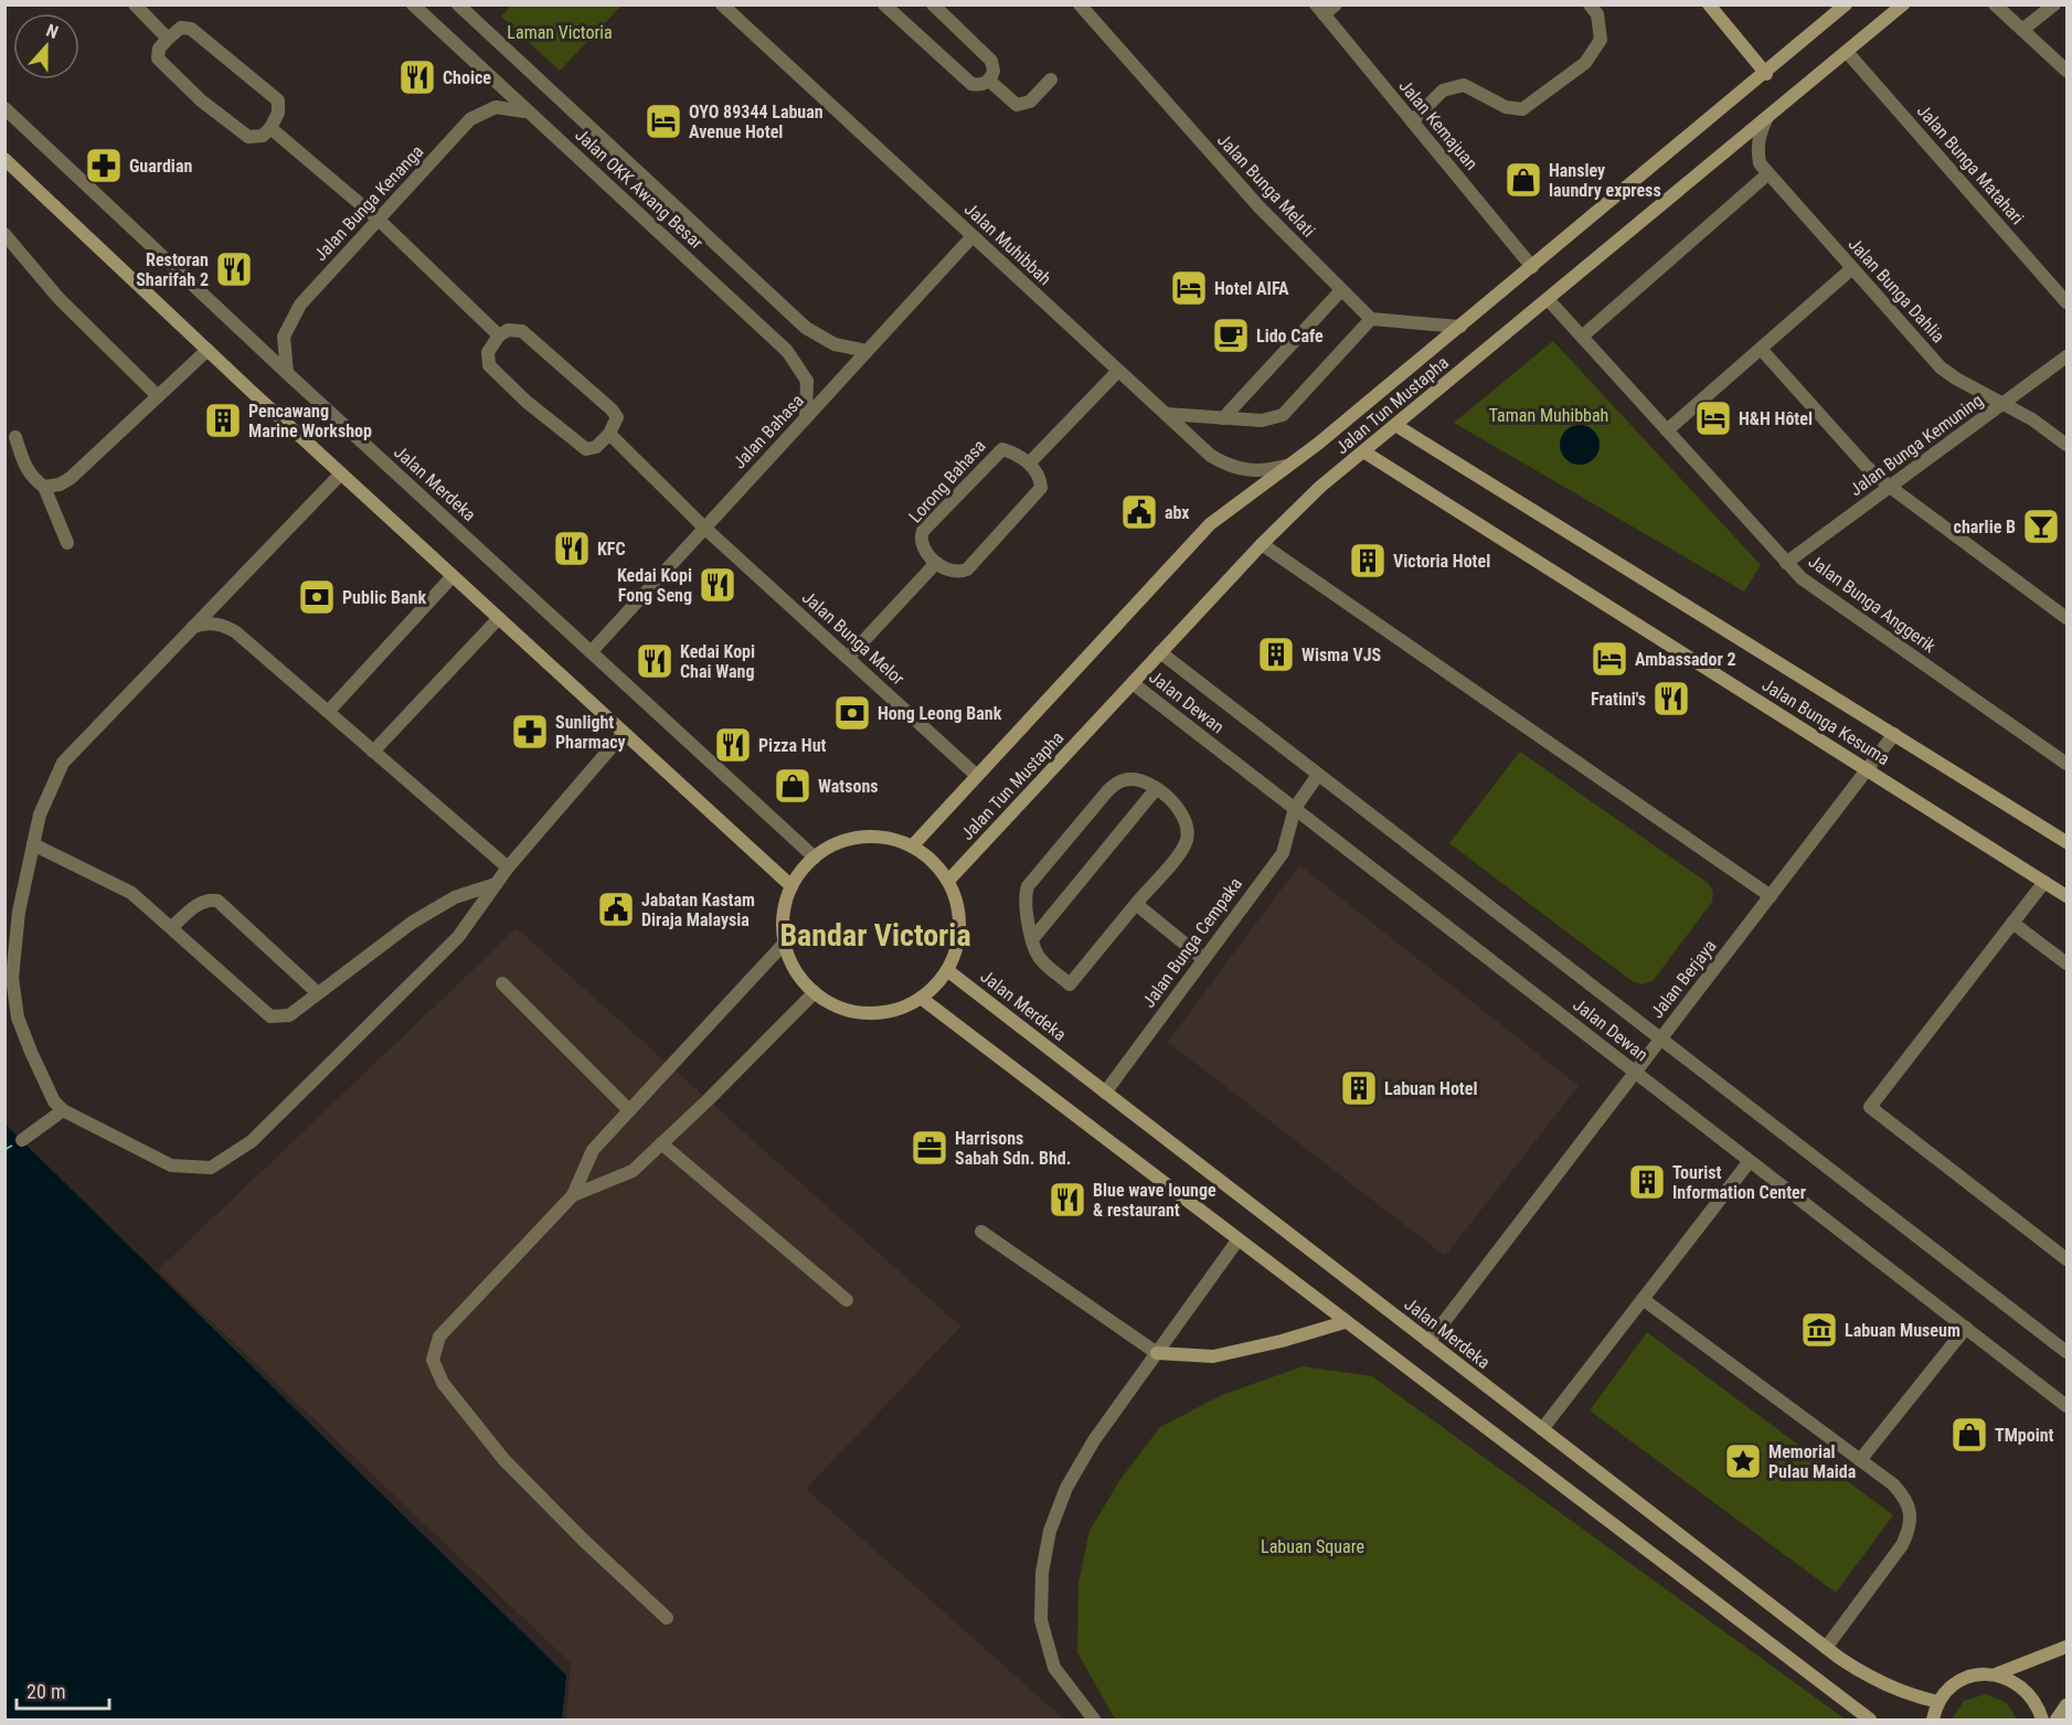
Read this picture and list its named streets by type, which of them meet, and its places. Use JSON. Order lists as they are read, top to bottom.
{
  "streets": {
    "main road": ["Jalan Tun Mustapha", "Jalan Merdeka", "Jalan Bunga Kesuma"],
    "street": [
      "Jalan Kemajuan",
      "Jalan Bunga Matahari",
      "Jalan Bunga Melati",
      "Jalan OKK Awang Besar",
      "Jalan Bunga Kenanga",
      "Jalan Muhibbah",
      "Jalan Bunga Dahlia",
      "Jalan Bahasa",
      "Jalan Bunga Kemuning",
      "Lorong Bahasa",
      "Jalan Bunga Anggerik",
      "Jalan Bunga Melor",
      "Jalan Dewan",
      "Jalan Bunga Cempaka",
      "Jalan Berjaya"
    ]
  },
  "crossings": [
    ["Jalan Kemajuan", "Jalan Tun Mustapha"],
    ["Jalan Bunga Matahari", "Jalan Tun Mustapha"],
    ["Jalan OKK Awang Besar", "Jalan Bunga Kenanga"],
    ["Jalan OKK Awang Besar", "Jalan Bahasa"],
    ["Jalan Bunga Kenanga", "Jalan Merdeka"],
    ["Jalan Muhibbah", "Jalan Tun Mustapha"],
    ["Jalan Muhibbah", "Jalan Bahasa"],
    ["Jalan Bunga Dahlia", "Jalan Tun Mustapha"],
    ["Jalan Bunga Dahlia", "Jalan Bunga Kemuning"],
    ["Jalan Tun Mustapha", "Jalan Merdeka"],
    ["Jalan Tun Mustapha", "Jalan Bunga Anggerik"],
    ["Jalan Tun Mustapha", "Jalan Bunga Melor"],
    ["Jalan Tun Mustapha", "Jalan Dewan"],
    ["Jalan Tun Mustapha", "Jalan Bunga Kesuma"],
    ["Jalan Bahasa", "Jalan Merdeka"],
    ["Jalan Bahasa", "Jalan Bunga Melor"],
    ["Jalan Bunga Kemuning", "Jalan Bunga Anggerik"],
    ["Jalan Merdeka", "Jalan Bunga Cempaka"],
    ["Jalan Merdeka", "Jalan Berjaya"],
    ["Jalan Dewan", "Jalan Bunga Cempaka"],
    ["Jalan Dewan", "Jalan Berjaya"],
    ["Jalan Bunga Kesuma", "Jalan Berjaya"]
  ],
  "districts": ["Bandar Victoria"],
  "parks": ["Laman Victoria", "Taman Muhibbah", "Labuan Square"],
  "places": {
    "restaurant": [
      "Choice",
      "Restoran Sharifah 2",
      "KFC",
      "Kedai Kopi Fong Seng",
      "Kedai Kopi Chai Wang",
      "Fratini's",
      "Pizza Hut",
      "Blue wave lounge & restaurant"
    ],
    "hotel": [
      "OYO 89344 Labuan Avenue Hotel",
      "Hotel AIFA",
      "H&H Hôtel",
      "Ambassador 2"
    ],
    "pharmacy": ["Guardian", "Sunlight Pharmacy"],
    "shop": ["Hansley laundry express", "Watsons", "TMpoint"],
    "cafe": ["Lido Cafe"],
    "building": [
      "Pencawang Marine Workshop",
      "Victoria Hotel",
      "Wisma VJS",
      "Labuan Hotel",
      "Tourist Information Center"
    ],
    "public building": ["abx", "Jabatan Kastam Diraja Malaysia"],
    "bar": ["charlie B"],
    "bank": ["Public Bank", "Hong Leong Bank"],
    "office": ["Harrisons Sabah Sdn. Bhd."],
    "museum": ["Labuan Museum"],
    "place": ["Memorial Pulau Maida"]
  },
  "scale_bar": "20 m",
  "north": "top"
}
